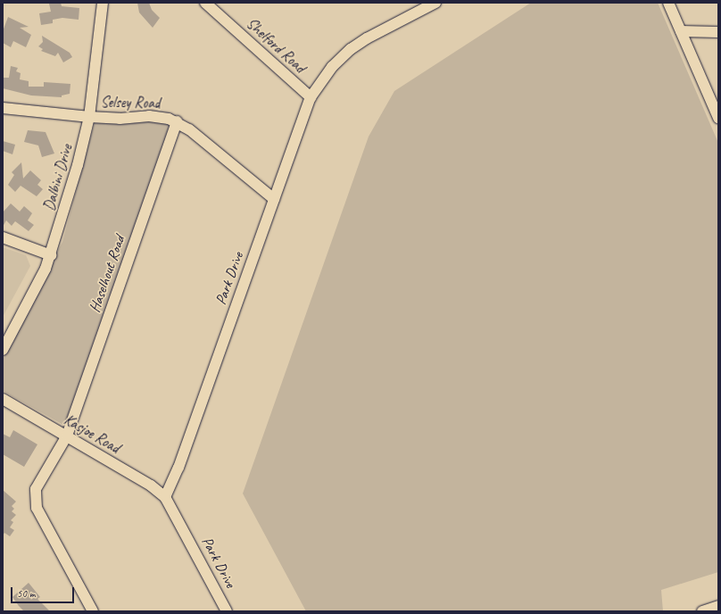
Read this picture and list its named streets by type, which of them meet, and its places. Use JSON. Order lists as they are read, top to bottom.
{
  "streets": {
    "street": [
      "Shelford Road",
      "Selsey Road",
      "Dalbini Drive",
      "Haselhout Road",
      "Park Drive",
      "Kasjoe Road"
    ]
  },
  "crossings": [
    ["Shelford Road", "Park Drive"],
    ["Selsey Road", "Dalbini Drive"],
    ["Selsey Road", "Haselhout Road"],
    ["Selsey Road", "Park Drive"],
    ["Haselhout Road", "Kasjoe Road"],
    ["Park Drive", "Kasjoe Road"]
  ],
  "scale_bar": "50 m"
}
